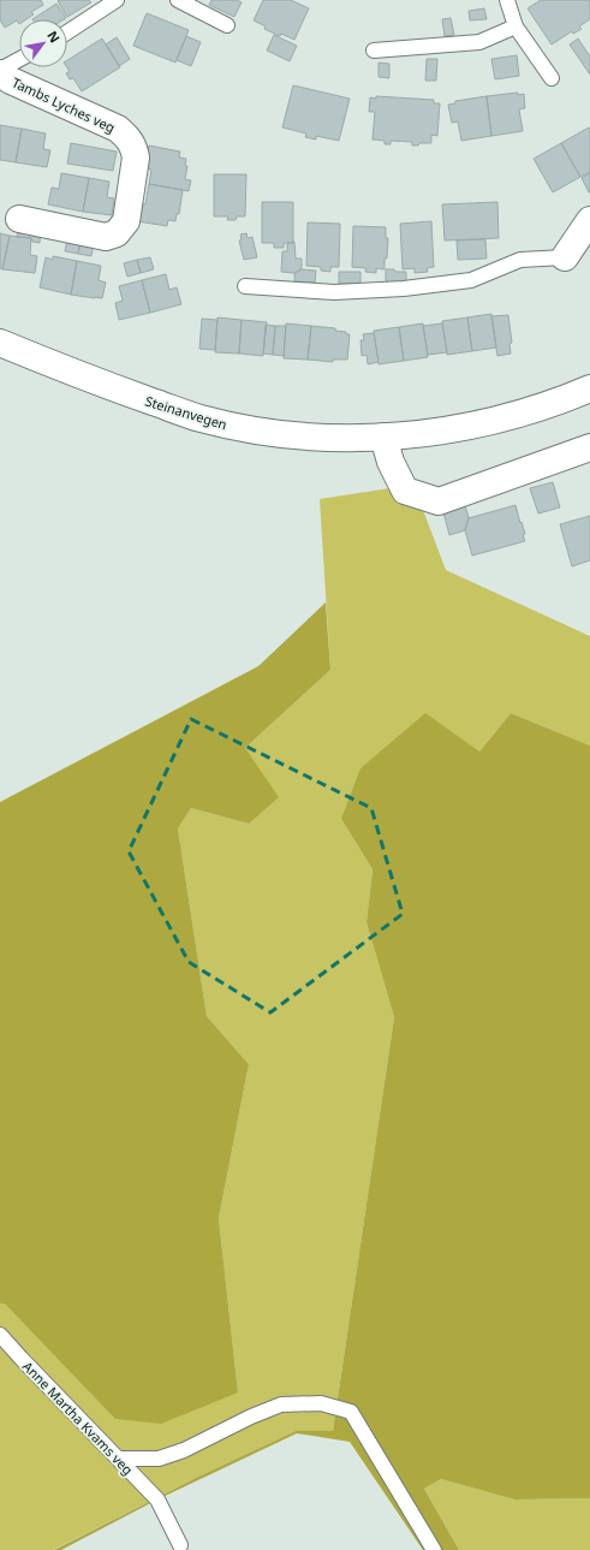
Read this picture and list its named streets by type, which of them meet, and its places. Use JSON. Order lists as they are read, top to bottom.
{
  "streets": {
    "street": ["Tambs Lyches veg", "Steinanvegen"],
    "lane": ["Anne Martha Kvams veg"]
  },
  "north": "top right"
}
